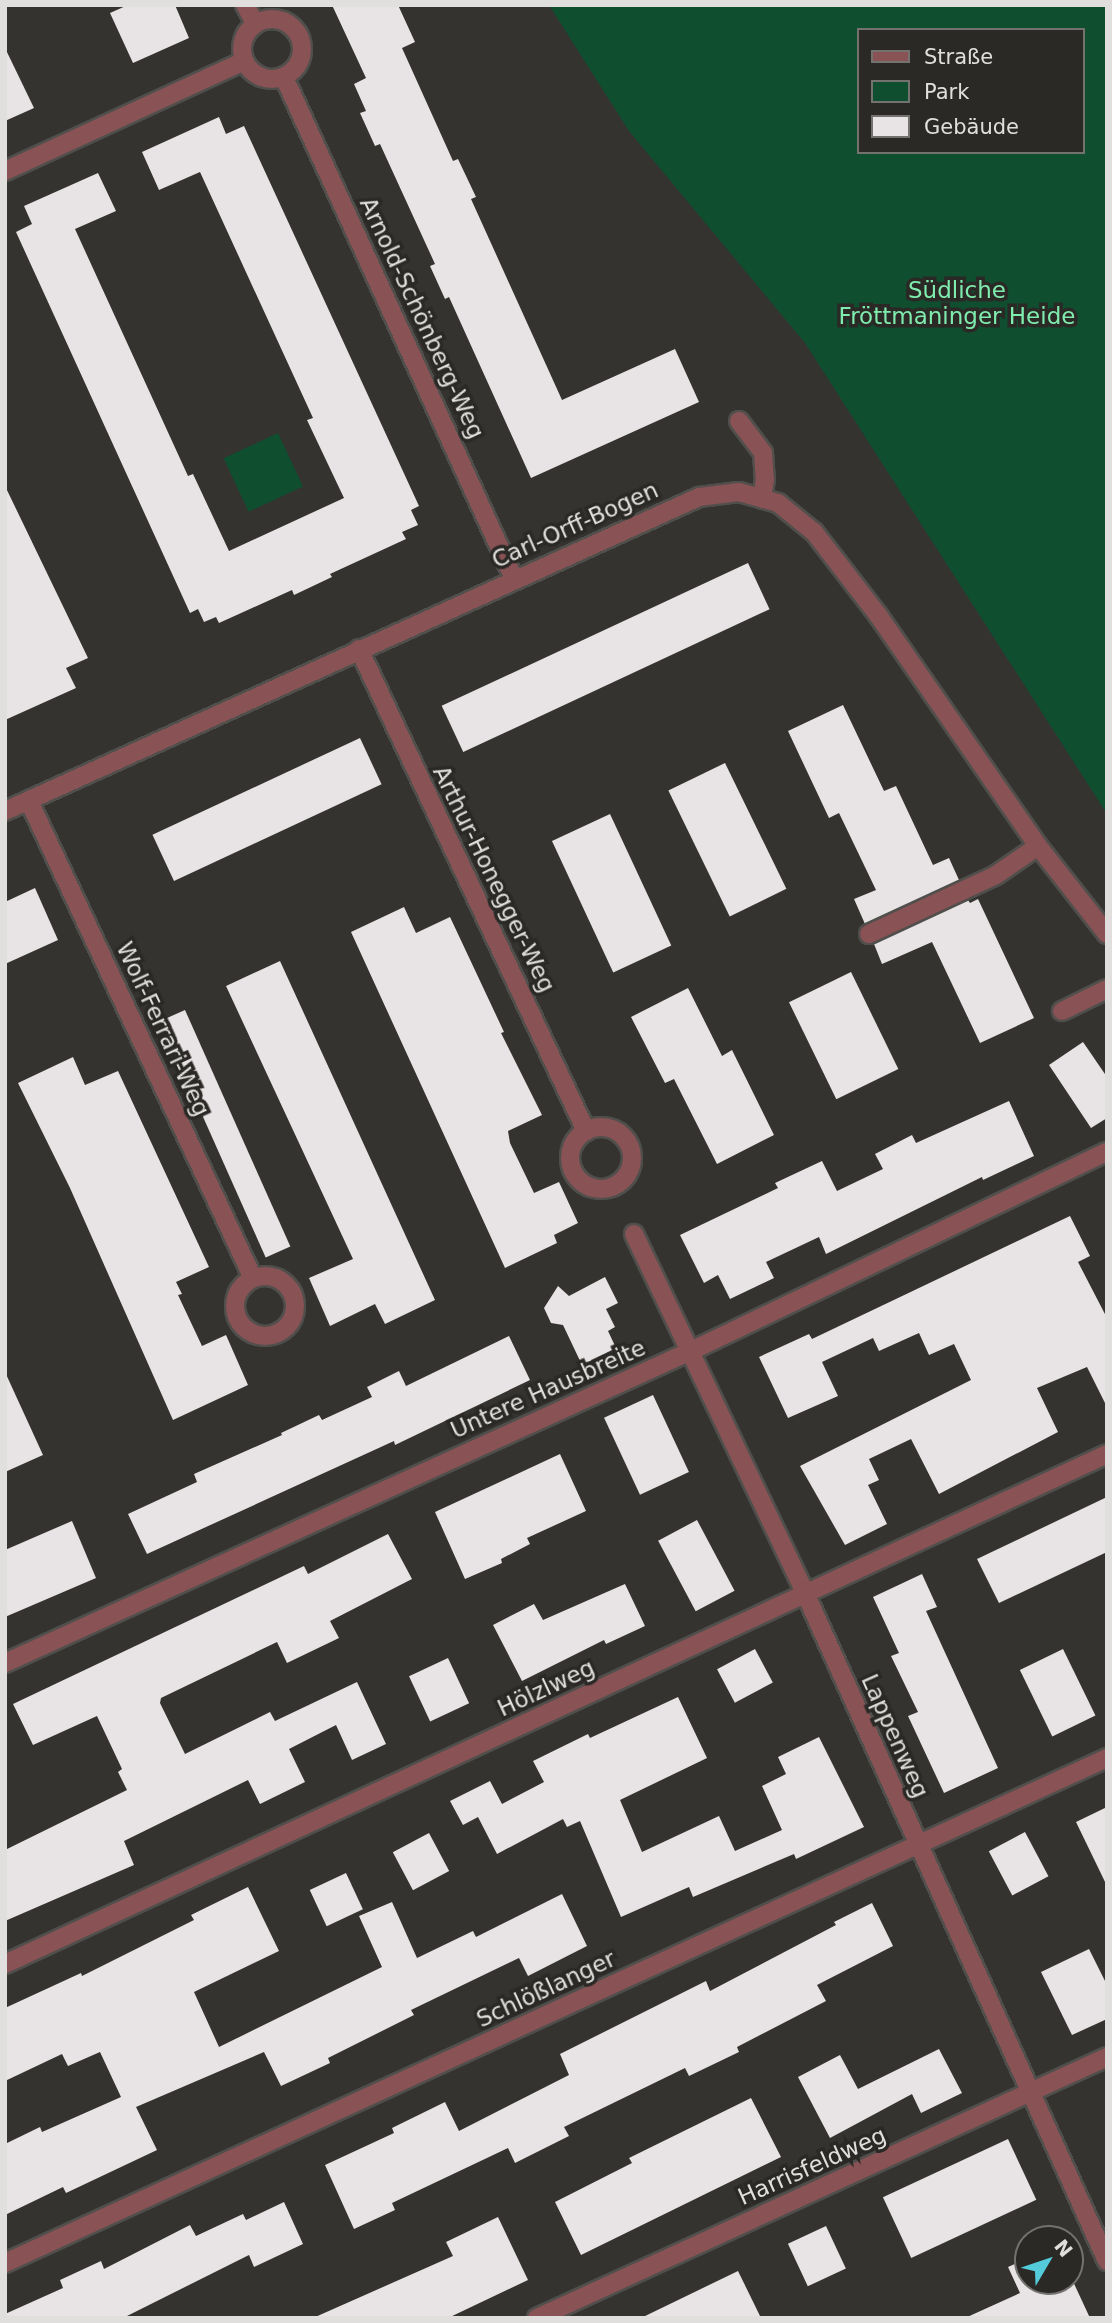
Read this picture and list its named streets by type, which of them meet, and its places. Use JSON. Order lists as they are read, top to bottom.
{
  "streets": {
    "street": [
      "Arnold-Schönberg-Weg",
      "Carl-Orff-Bogen",
      "Arthur-Honegger-Weg",
      "Wolf-Ferrari-Weg",
      "Untere Hausbreite",
      "Hölzlweg",
      "Lappenweg",
      "Schlößlanger",
      "Harrisfeldweg"
    ]
  },
  "crossings": [
    ["Arnold-Schönberg-Weg", "Carl-Orff-Bogen"],
    ["Carl-Orff-Bogen", "Arthur-Honegger-Weg"],
    ["Carl-Orff-Bogen", "Wolf-Ferrari-Weg"],
    ["Untere Hausbreite", "Lappenweg"],
    ["Hölzlweg", "Lappenweg"],
    ["Lappenweg", "Schlößlanger"],
    ["Lappenweg", "Harrisfeldweg"]
  ],
  "parks": ["Südliche Fröttmaninger Heide"],
  "legend": ["Straße", "Park", "Gebäude"],
  "north": "top right"
}
